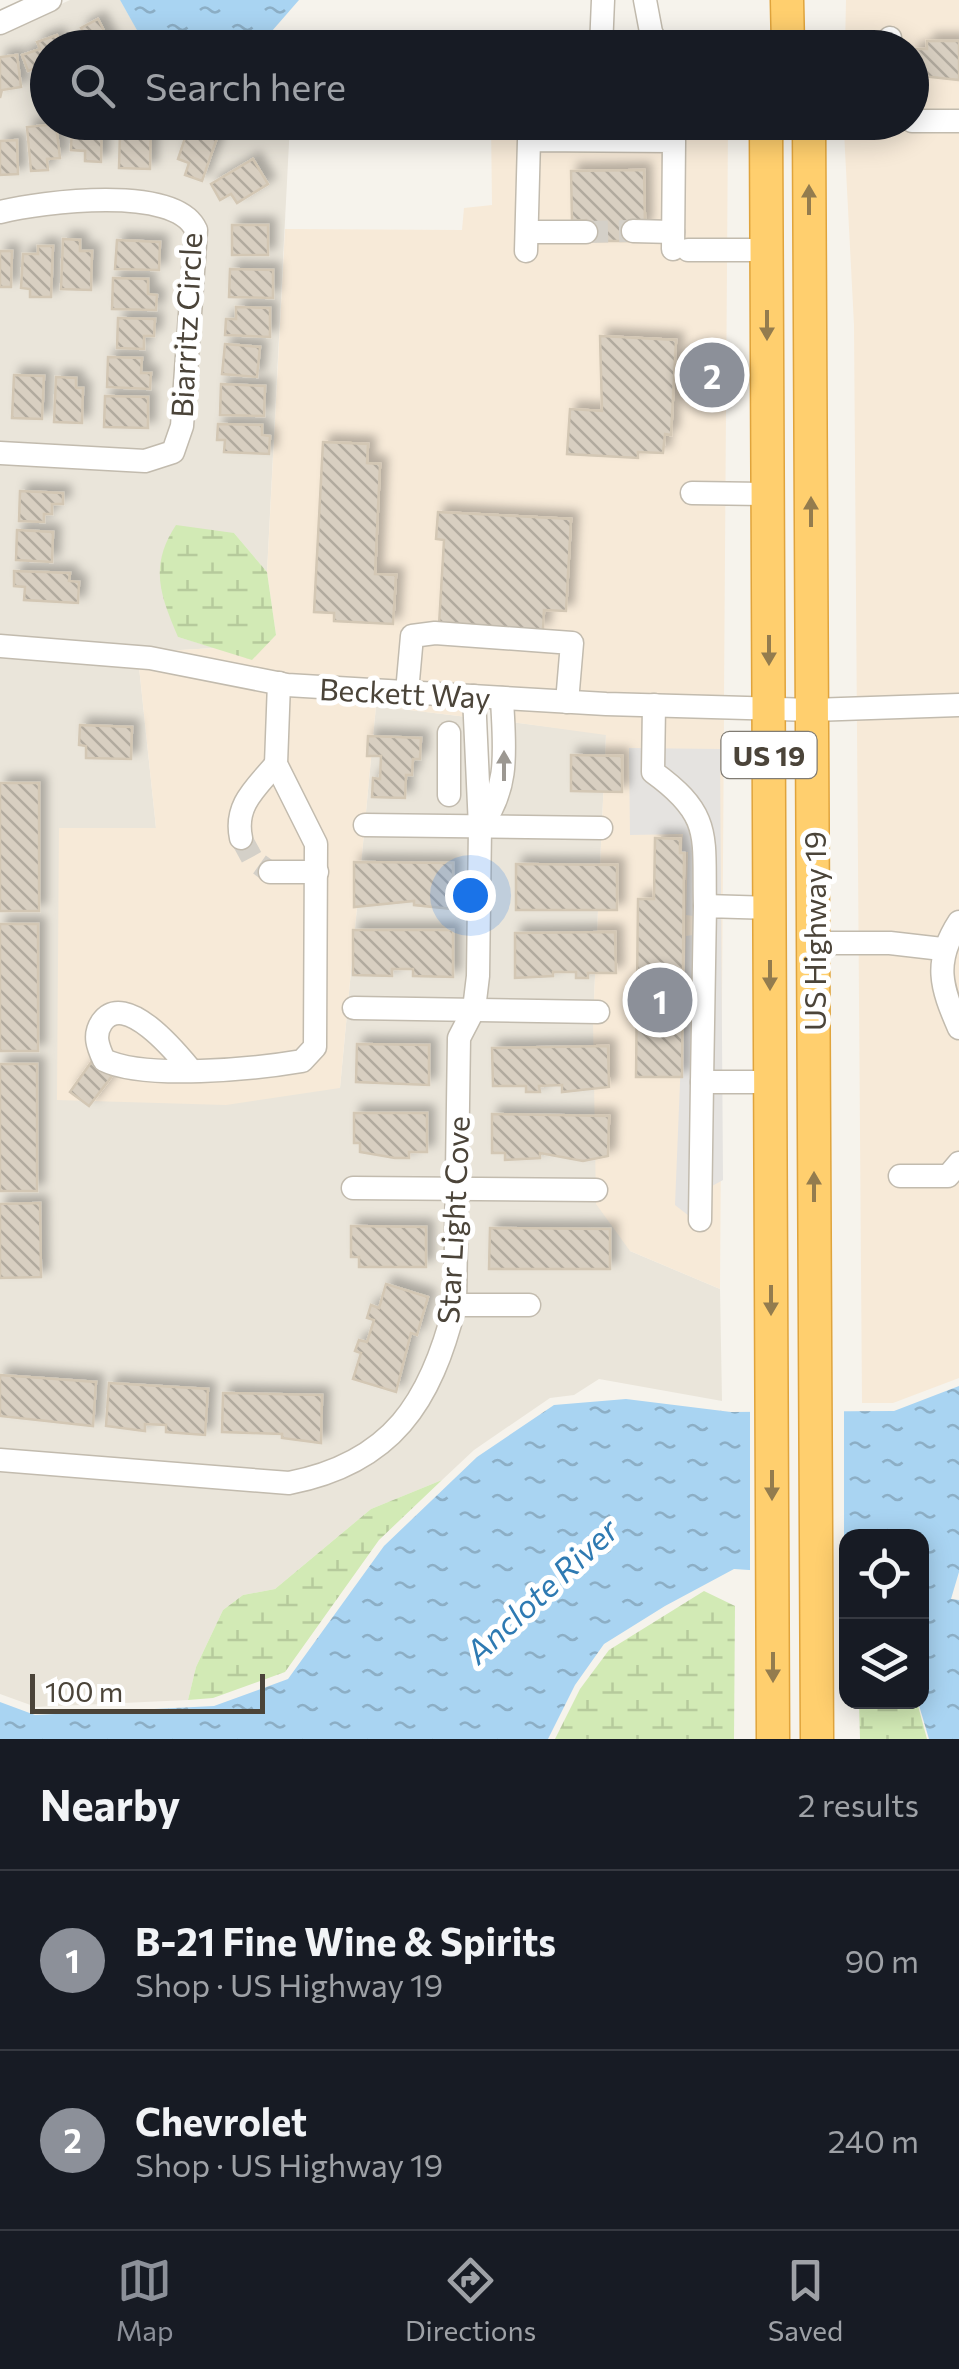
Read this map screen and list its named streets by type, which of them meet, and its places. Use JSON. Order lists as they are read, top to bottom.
{
  "streets": {
    "highway": ["US 19", "US Highway 19"],
    "street": ["Biarritz Circle", "Beckett Way", "Star Light Cove"]
  },
  "crossings": [
    ["Beckett Way", "US Highway 19"],
    ["Beckett Way", "Star Light Cove"]
  ],
  "water": ["Anclote River"],
  "scale_bar": "100 m",
  "page": {
    "search": "Search here",
    "pins": ["2", "1"],
    "scale": "100 m",
    "heading": ["Nearby", "2 results"],
    "list": [
      {
        "mark": "1",
        "name": "B-21 Fine Wine & Spirits",
        "note": "Shop · US Highway 19",
        "value": "90 m"
      },
      {
        "mark": "2",
        "name": "Chevrolet",
        "note": "Shop · US Highway 19",
        "value": "240 m"
      }
    ],
    "nav": ["Map", "Directions", "Saved"]
  }
}
